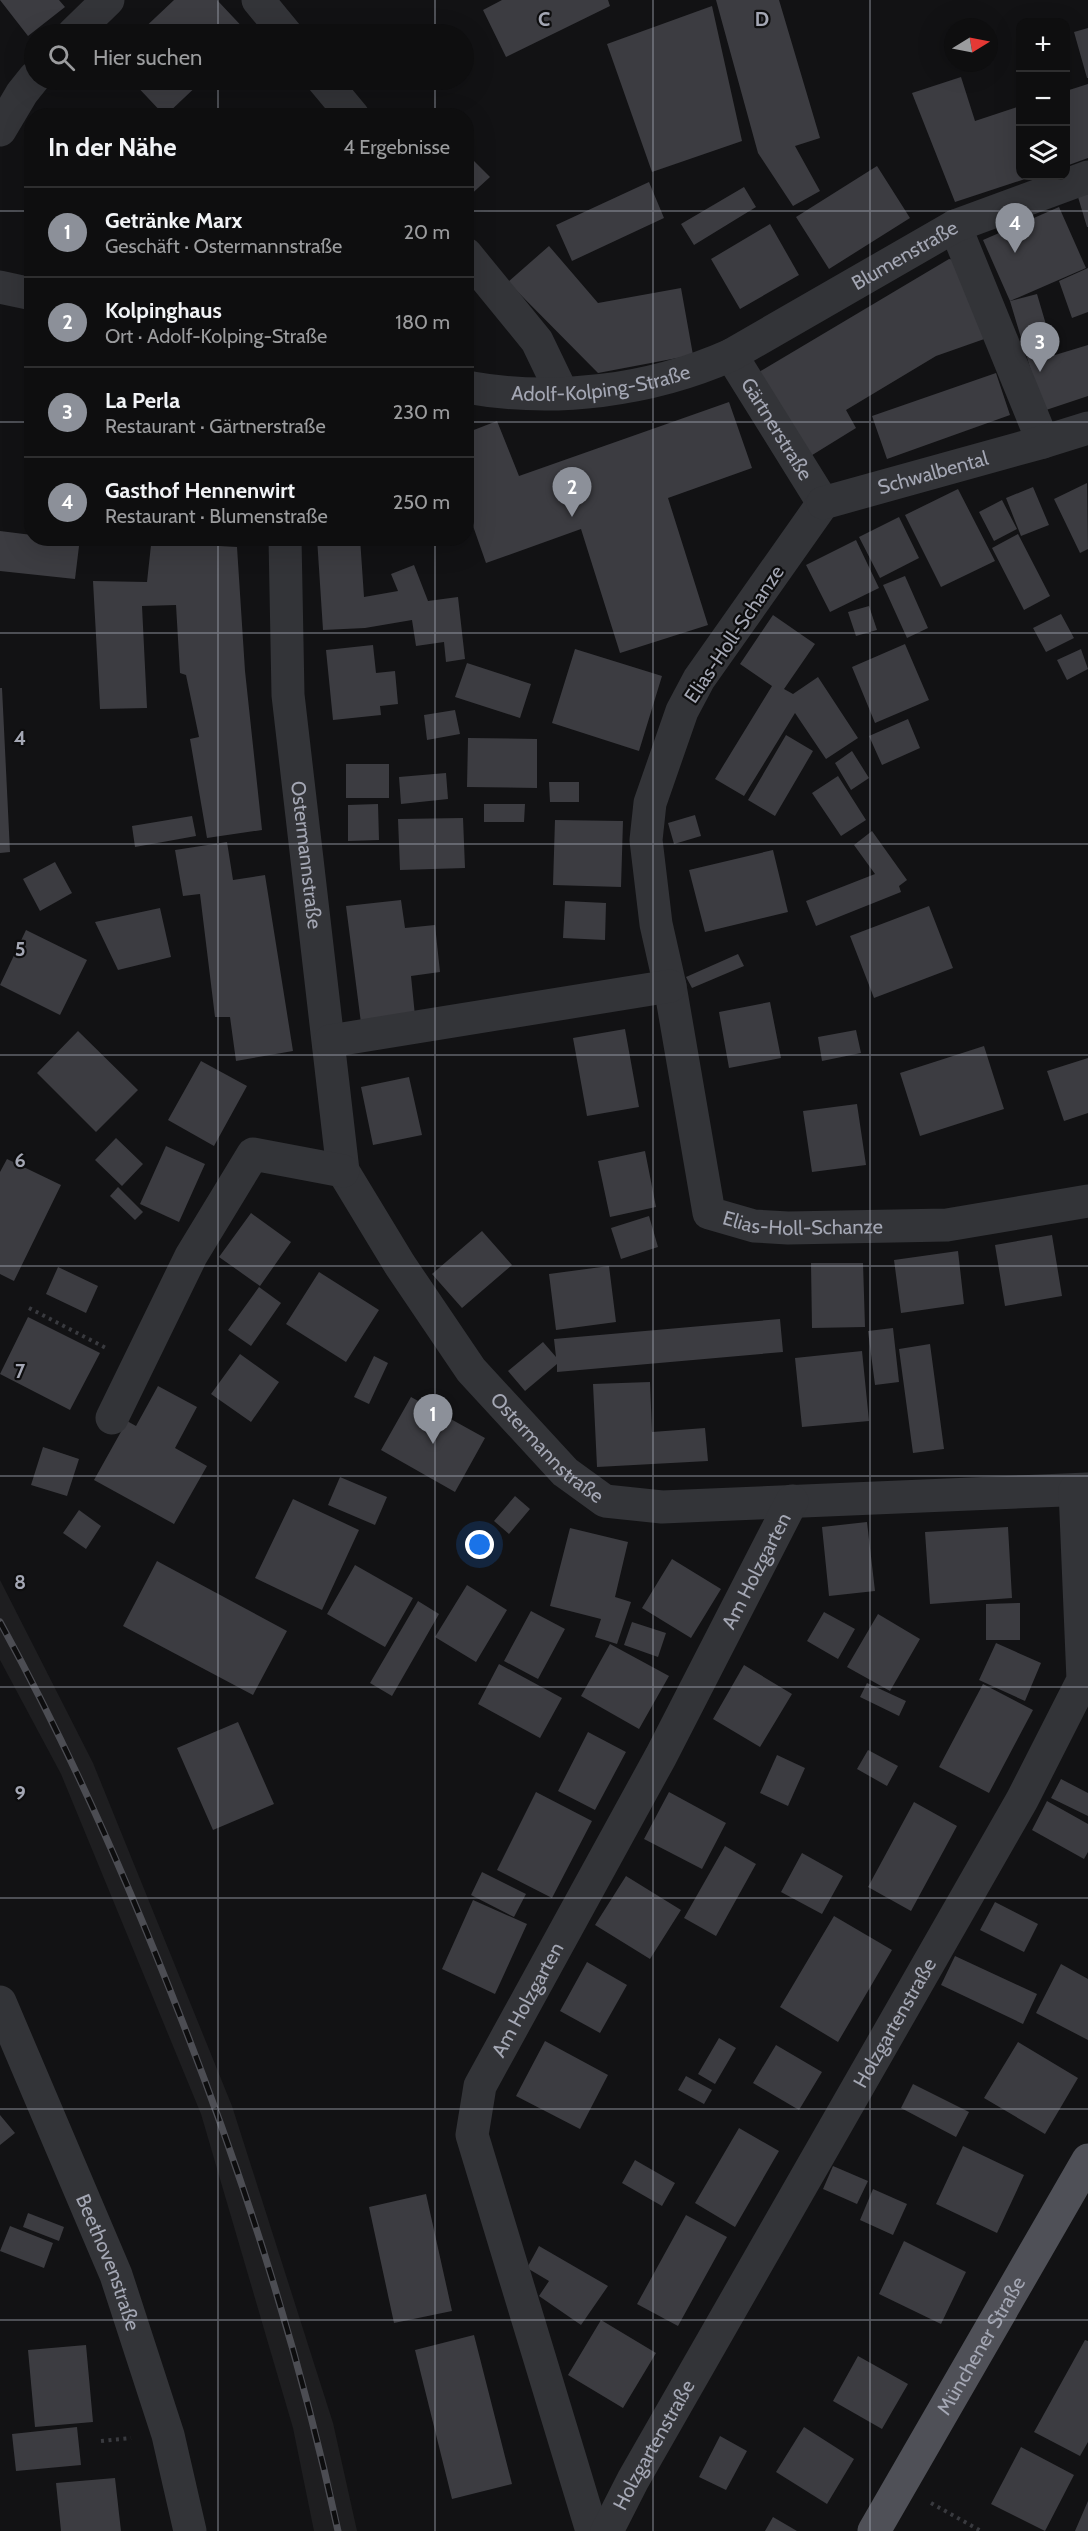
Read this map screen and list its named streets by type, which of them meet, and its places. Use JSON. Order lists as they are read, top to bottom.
{
  "streets": {
    "main road": ["Münchener Straße"],
    "street": [
      "Blumenstraße",
      "Adolf-Kolping-Straße",
      "Gärtnerstraße",
      "Schwalbental",
      "Elias-Holl-Schanze",
      "Ostermannstraße",
      "Am Holzgarten",
      "Holzgartenstraße",
      "Beethovenstraße"
    ]
  },
  "crossings": [
    ["Blumenstraße", "Adolf-Kolping-Straße"],
    ["Blumenstraße", "Gärtnerstraße"],
    ["Adolf-Kolping-Straße", "Gärtnerstraße"],
    ["Gärtnerstraße", "Schwalbental"],
    ["Gärtnerstraße", "Elias-Holl-Schanze"],
    ["Schwalbental", "Elias-Holl-Schanze"],
    ["Ostermannstraße", "Am Holzgarten"],
    ["Ostermannstraße", "Holzgartenstraße"]
  ],
  "north": "right",
  "page": {
    "map_buttons": ["+", "−"],
    "search": "Hier suchen",
    "heading": ["In der Nähe", "4 Ergebnisse"],
    "list": [
      {
        "mark": "1",
        "name": "Getränke Marx",
        "note": "Geschäft · Ostermannstraße",
        "value": "20 m"
      },
      {
        "mark": "2",
        "name": "Kolpinghaus",
        "note": "Ort · Adolf-Kolping-Straße",
        "value": "180 m"
      },
      {
        "mark": "3",
        "name": "La Perla",
        "note": "Restaurant · Gärtnerstraße",
        "value": "230 m"
      },
      {
        "mark": "4",
        "name": "Gasthof Hennenwirt",
        "note": "Restaurant · Blumenstraße",
        "value": "250 m"
      }
    ],
    "pins": [
      "4",
      "3",
      "2",
      "1"
    ]
  },
  "grid": {
    "columns": ["C", "D"],
    "rows": [
      "4",
      "5",
      "6",
      "7",
      "8",
      "9"
    ]
  }
}
